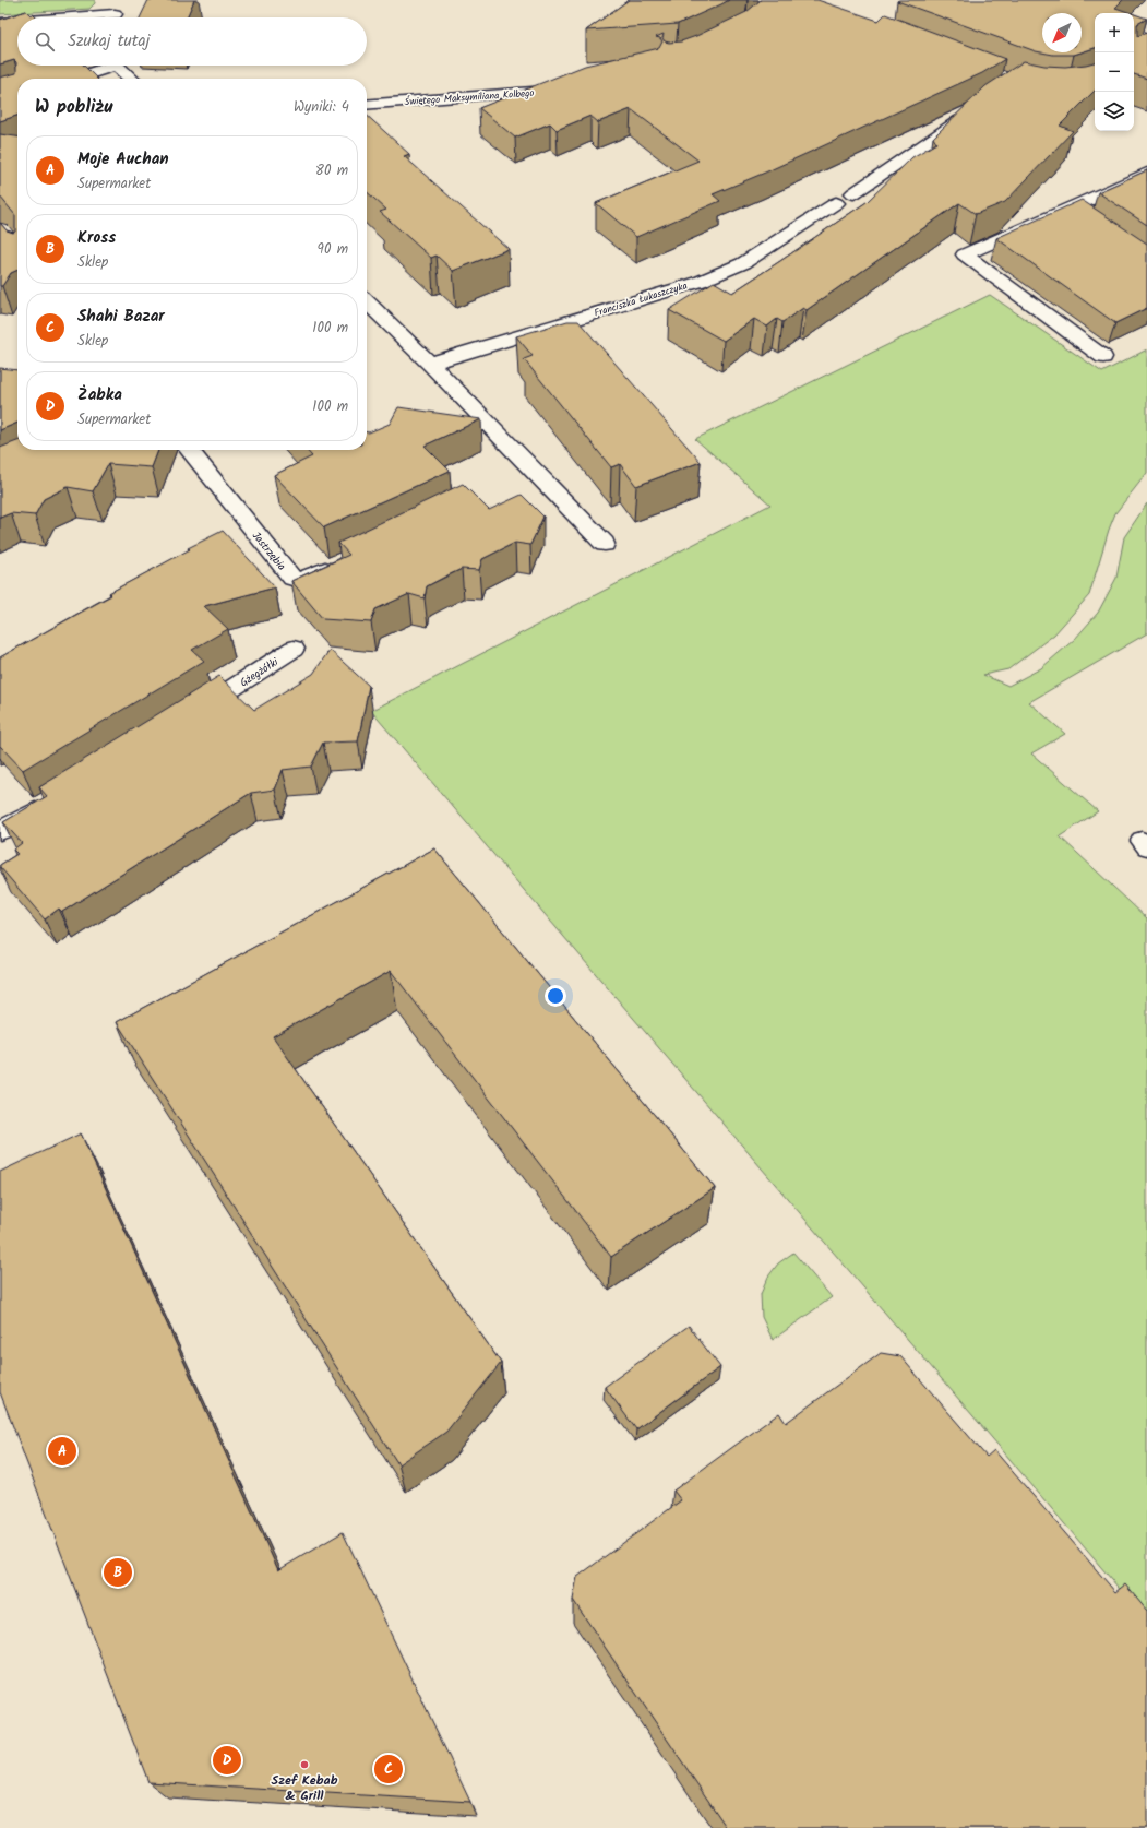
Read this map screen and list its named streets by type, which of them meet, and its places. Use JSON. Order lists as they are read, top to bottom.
{
  "streets": {
    "street": [
      "Świętego Maksymiliana Kolbego",
      "Franciszka Łukaszczyka",
      "Jastrzębia",
      "Gżegżółki"
    ]
  },
  "places": ["Szef Kebab & Grill"],
  "north": "bottom left",
  "page": {
    "map_buttons": ["+", "−"],
    "search": "Szukaj tutaj",
    "heading": ["W pobliżu", "Wyniki: 4"],
    "list": [
      {
        "mark": "A",
        "name": "Moje Auchan",
        "note": "Supermarket",
        "value": "80 m"
      },
      {
        "mark": "B",
        "name": "Kross",
        "note": "Sklep",
        "value": "90 m"
      },
      {
        "mark": "C",
        "name": "Shahi Bazar",
        "note": "Sklep",
        "value": "100 m"
      },
      {
        "mark": "D",
        "name": "Żabka",
        "note": "Supermarket",
        "value": "100 m"
      }
    ],
    "pins": [
      "A",
      "B",
      "D",
      "C"
    ]
  }
}
